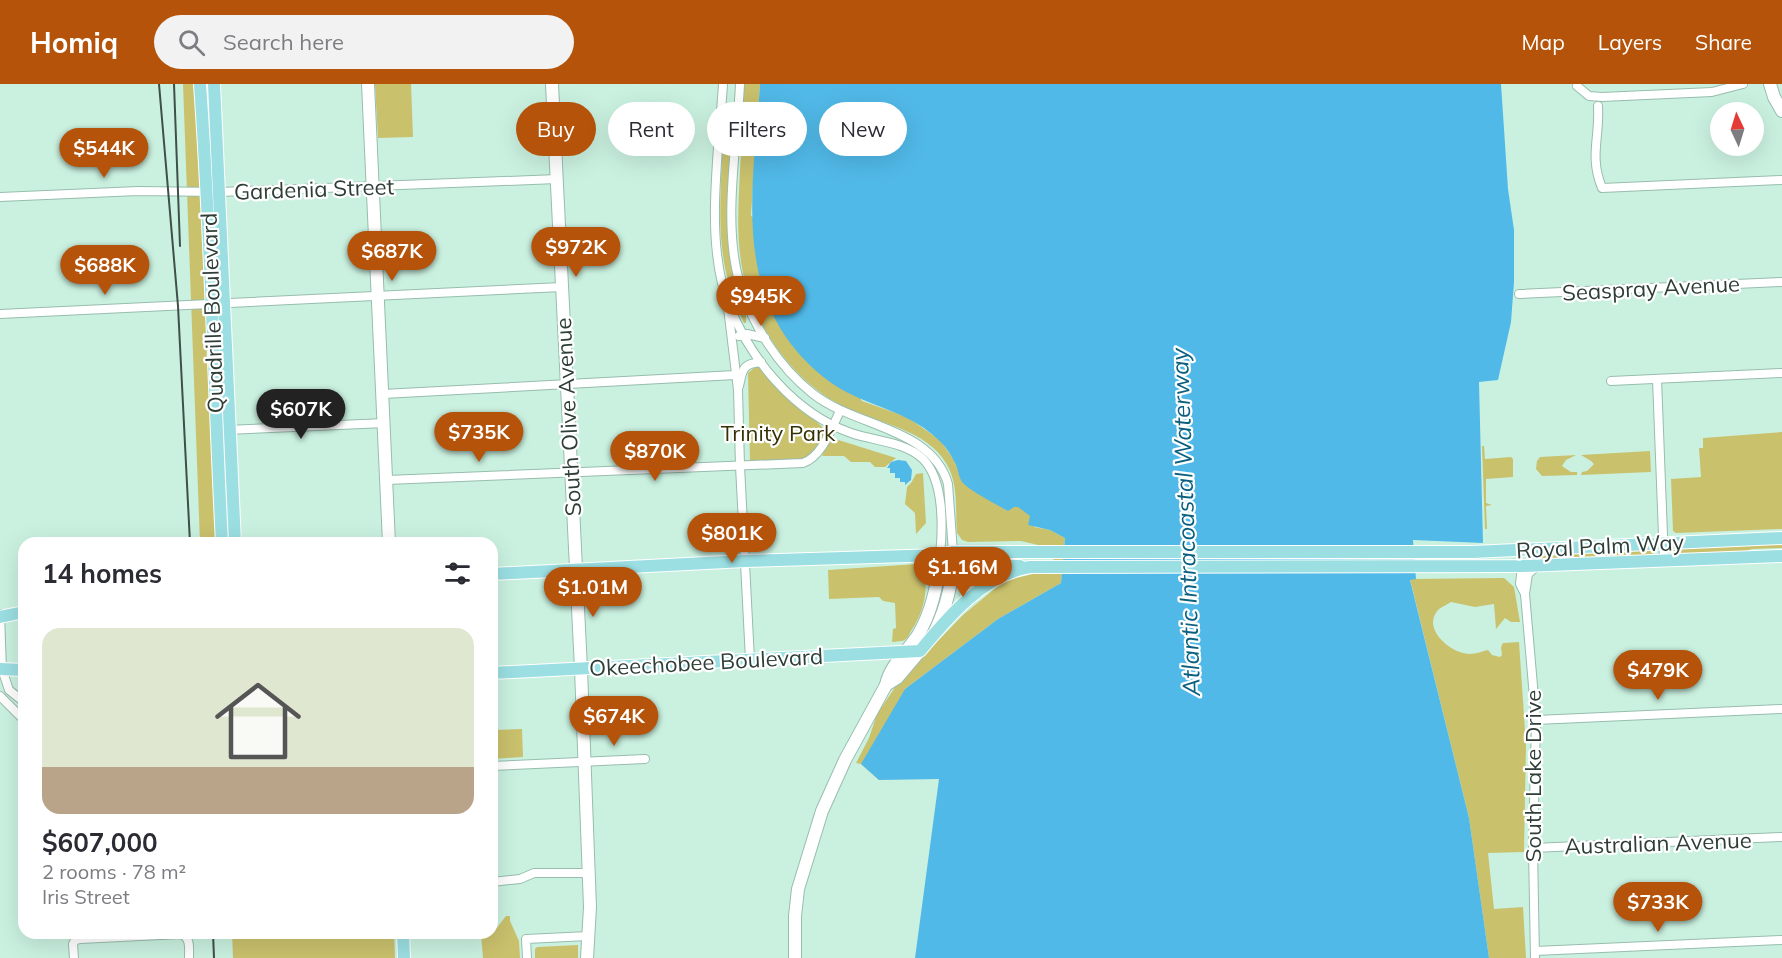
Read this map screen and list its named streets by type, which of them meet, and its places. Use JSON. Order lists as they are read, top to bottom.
{
  "streets": {
    "main road": ["Quadrille Boulevard", "Royal Palm Way", "Okeechobee Boulevard"],
    "street": [
      "Gardenia Street",
      "Seaspray Avenue",
      "South Olive Avenue",
      "South Lake Drive",
      "Australian Avenue"
    ]
  },
  "crossings": [
    ["Gardenia Street", "Quadrille Boulevard"],
    ["Gardenia Street", "South Olive Avenue"],
    ["South Olive Avenue", "Okeechobee Boulevard"],
    ["Royal Palm Way", "South Lake Drive"],
    ["South Lake Drive", "Australian Avenue"]
  ],
  "water": ["Atlantic Intracoastal Waterway"],
  "parks": ["Trinity Park"],
  "north": "top",
  "page": {
    "header": "Homiq",
    "search": "Search here",
    "nav": ["Map", "Layers", "Share"],
    "chip": [
      "Buy",
      "Rent",
      "Filters",
      "New"
    ],
    "price": [
      "$544K",
      "$972K",
      "$687K",
      "$688K",
      "$945K",
      "$607K",
      "$735K",
      "$870K",
      "$801K",
      "$1.16M",
      "$1.01M",
      "$479K",
      "$674K",
      "$733K"
    ],
    "heading": "14 homes",
    "list": [
      {
        "name": "$607,000",
        "note": "2 rooms · 78 m² · Iris Street"
      }
    ]
  }
}
